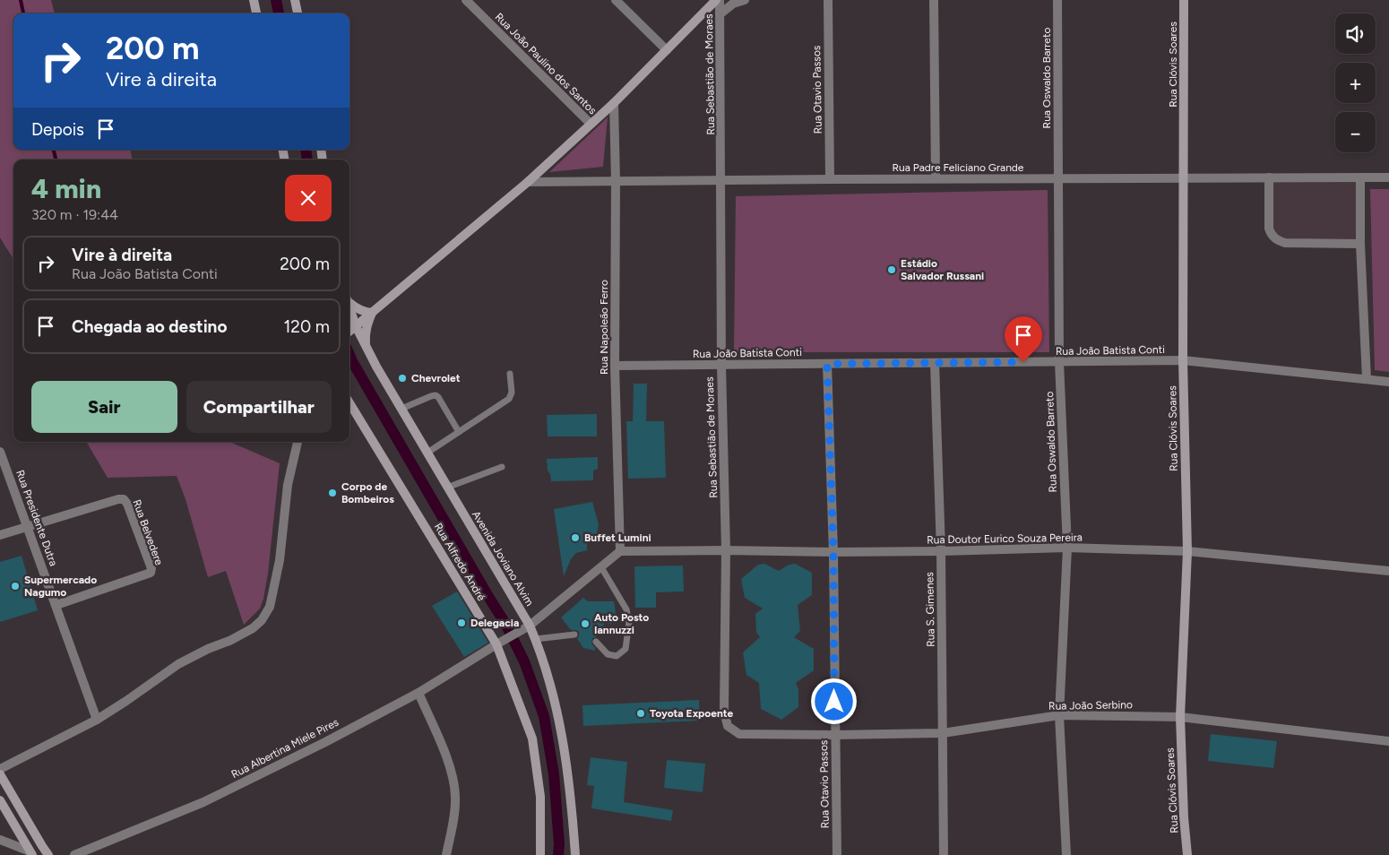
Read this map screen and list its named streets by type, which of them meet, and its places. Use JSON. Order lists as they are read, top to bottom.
{
  "streets": {
    "main road": ["Rua Clóvis Soares", "Avenida Joviano Alvim", "Rua Alfredo André"],
    "street": [
      "Rua João Paulino dos Santos",
      "Rua Sebastião de Moraes",
      "Rua Oswaldo Barreto",
      "Rua Otavio Passos",
      "Rua Padre Feliciano Grande",
      "Rua Napoleão Ferro",
      "Rua João Batista Conti",
      "Rua Presidente Dutra",
      "Rua Belvedere",
      "Rua Doutor Eurico Souza Pereira",
      "Rua S. Gimenes",
      "Rua João Serbino",
      "Rua Albertina Miele Pires"
    ]
  },
  "crossings": [
    ["Rua Clóvis Soares", "Rua Padre Feliciano Grande"],
    ["Rua Clóvis Soares", "Rua João Batista Conti"],
    ["Rua Clóvis Soares", "Rua Doutor Eurico Souza Pereira"],
    ["Rua Clóvis Soares", "Rua João Serbino"],
    ["Rua Sebastião de Moraes", "Rua Padre Feliciano Grande"],
    ["Rua Sebastião de Moraes", "Rua João Batista Conti"],
    ["Rua Sebastião de Moraes", "Rua Doutor Eurico Souza Pereira"],
    ["Rua Sebastião de Moraes", "Rua João Serbino"],
    ["Rua Oswaldo Barreto", "Rua Padre Feliciano Grande"],
    ["Rua Oswaldo Barreto", "Rua João Batista Conti"],
    ["Rua Oswaldo Barreto", "Rua Doutor Eurico Souza Pereira"],
    ["Rua Oswaldo Barreto", "Rua João Serbino"],
    ["Rua Otavio Passos", "Rua Padre Feliciano Grande"],
    ["Rua Otavio Passos", "Rua João Batista Conti"],
    ["Rua Otavio Passos", "Rua Doutor Eurico Souza Pereira"],
    ["Rua Otavio Passos", "Rua João Serbino"],
    ["Rua Padre Feliciano Grande", "Rua Napoleão Ferro"],
    ["Rua Napoleão Ferro", "Rua João Batista Conti"],
    ["Rua Napoleão Ferro", "Rua Doutor Eurico Souza Pereira"],
    ["Rua Napoleão Ferro", "Rua Albertina Miele Pires"],
    ["Rua João Batista Conti", "Rua S. Gimenes"],
    ["Rua Presidente Dutra", "Rua Belvedere"],
    ["Rua Doutor Eurico Souza Pereira", "Rua S. Gimenes"],
    ["Rua Doutor Eurico Souza Pereira", "Rua Albertina Miele Pires"],
    ["Avenida Joviano Alvim", "Rua Albertina Miele Pires"],
    ["Rua Alfredo André", "Rua Albertina Miele Pires"],
    ["Rua S. Gimenes", "Rua João Serbino"]
  ],
  "places": [
    "Estádio Salvador Russani",
    "Chevrolet",
    "Corpo de Bombeiros",
    "Buffet Lumini",
    "Supermercado Nagumo",
    "Delegacia",
    "Auto Posto Iannuzzi",
    "Toyota Expoente"
  ],
  "page": {
    "map_buttons": ["+", "−"],
    "turn": ["200 m", "Vire à direita"],
    "then": "Depois",
    "heading": ["4 min", "320 m · 19:44"],
    "list": [
      {
        "name": "Vire à direita",
        "note": "Rua João Batista Conti",
        "value": "200 m"
      },
      {
        "name": "Chegada ao destino",
        "value": "120 m"
      }
    ],
    "buttons": ["Sair", "Compartilhar"]
  }
}
